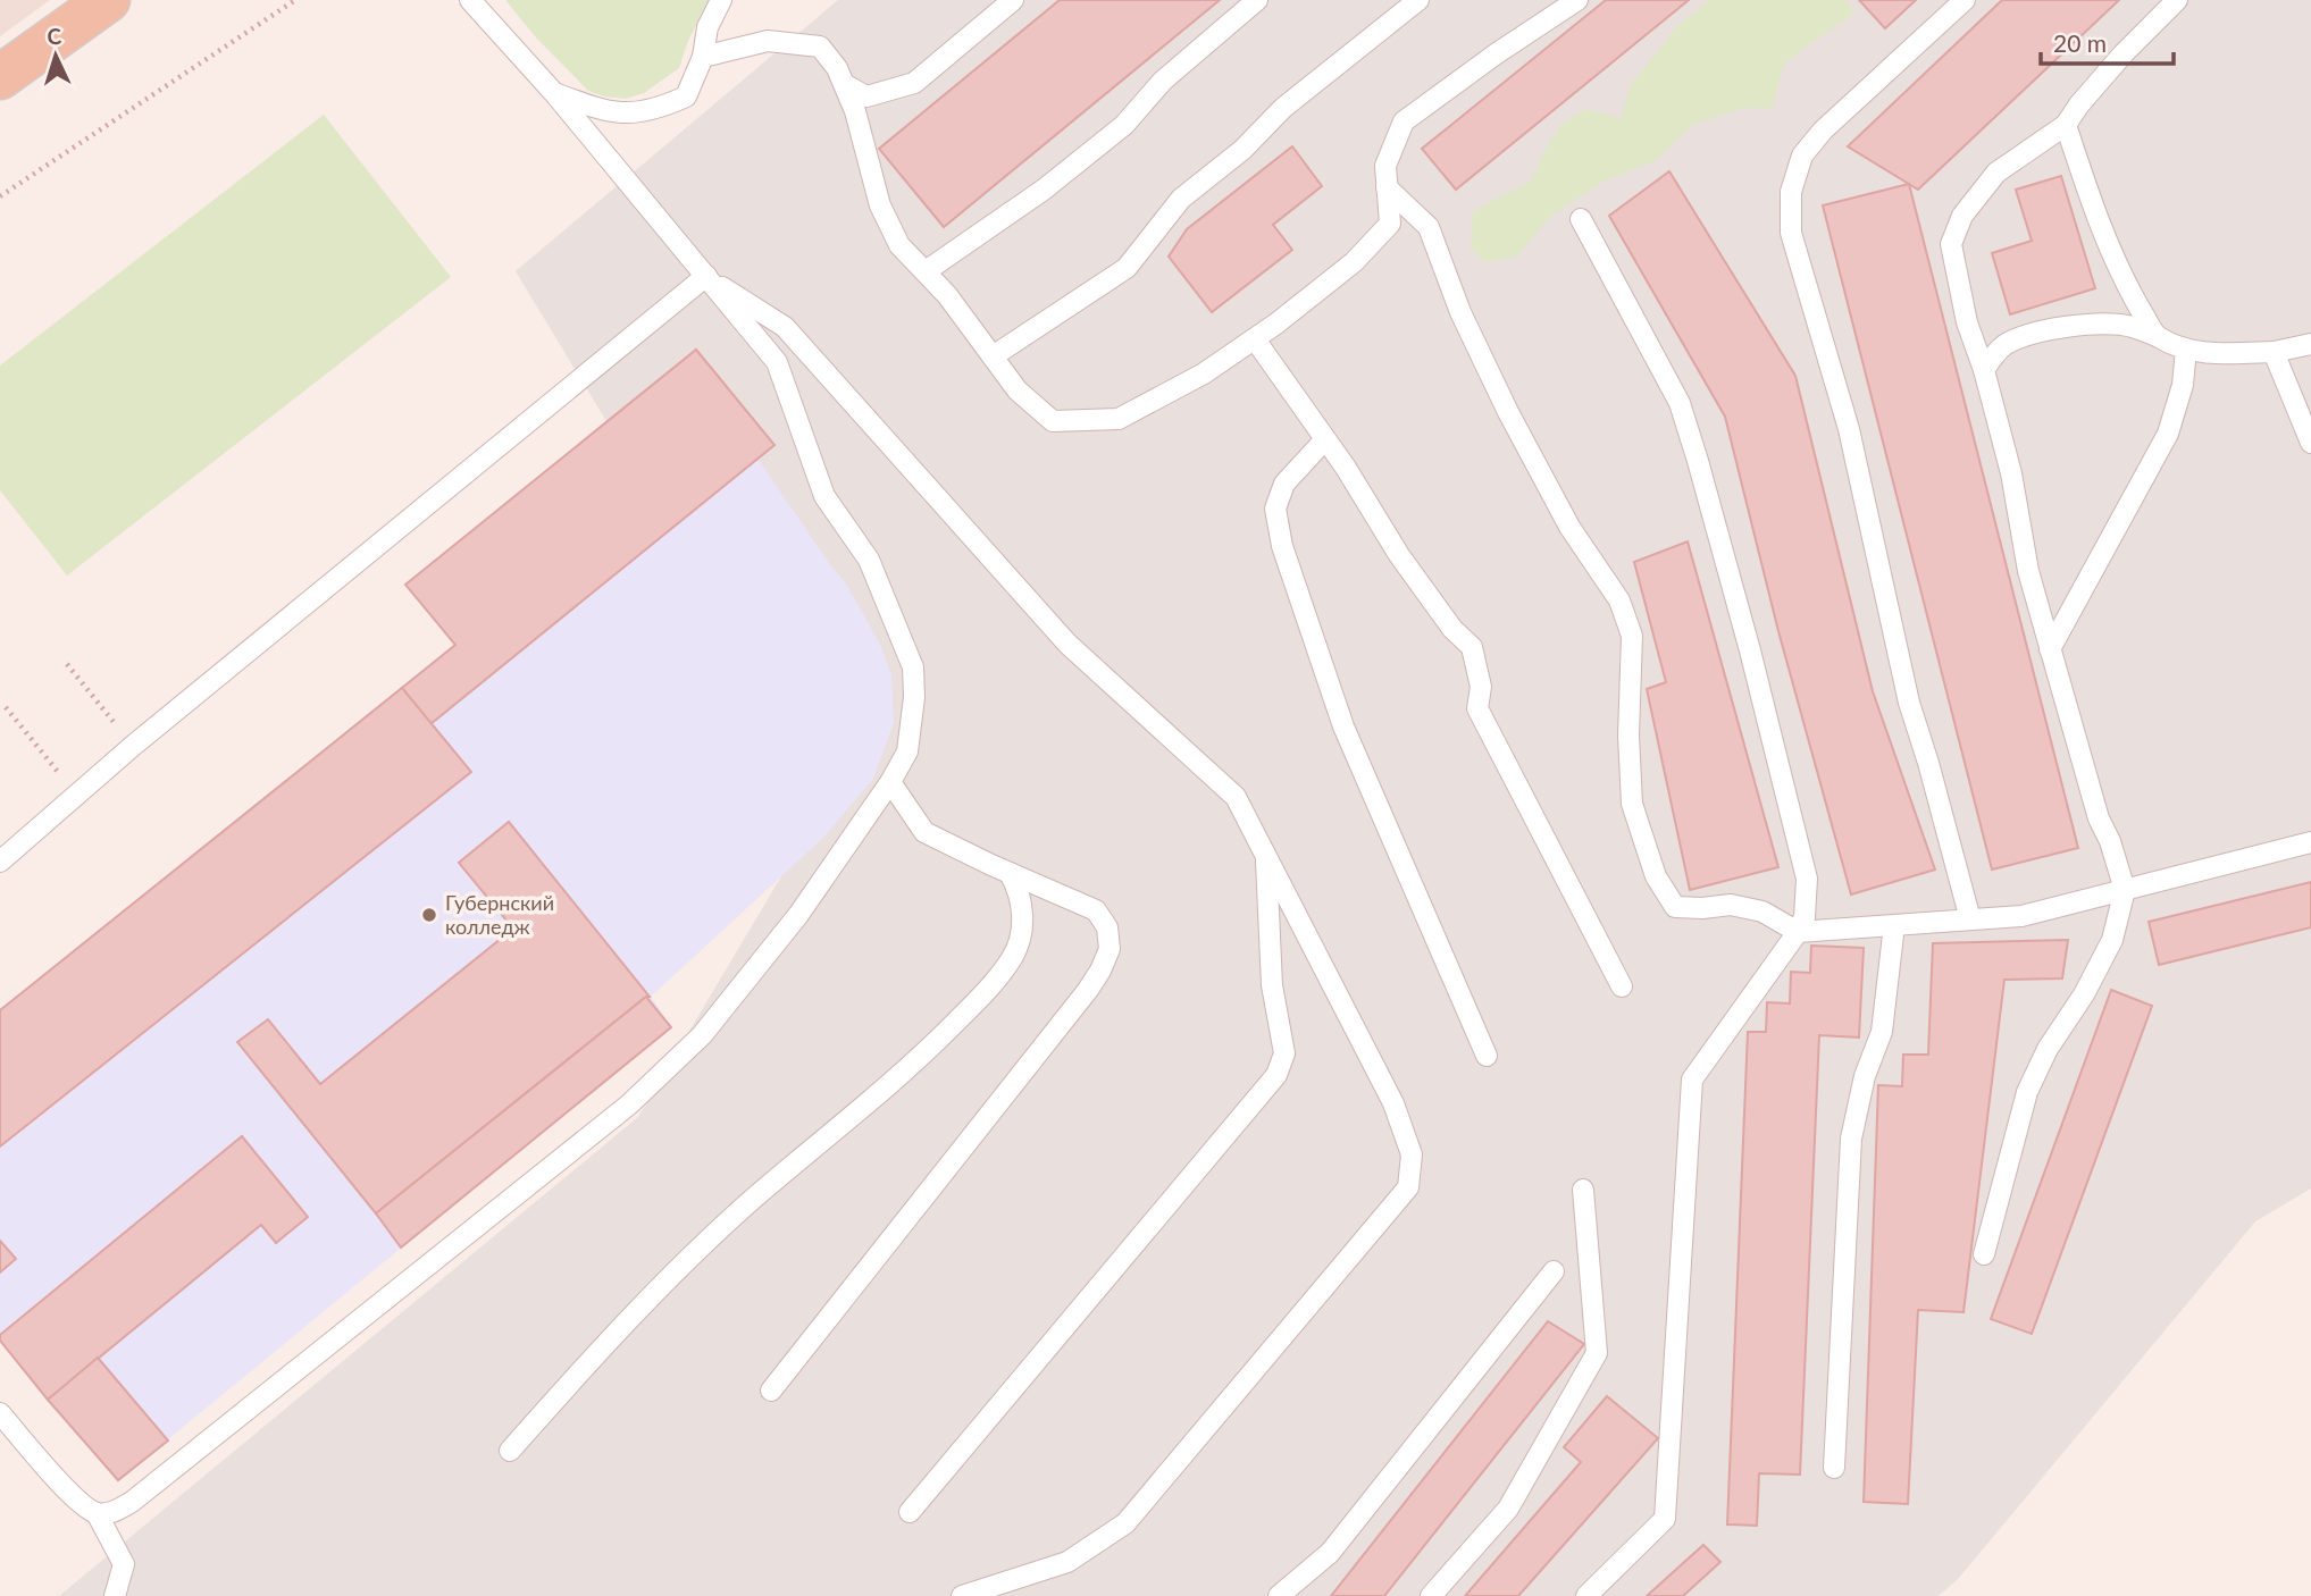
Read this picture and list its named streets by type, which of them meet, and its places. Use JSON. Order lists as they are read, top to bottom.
{
  "places": ["Губернский колледж"],
  "scale_bar": "20 m",
  "north": "top"
}
